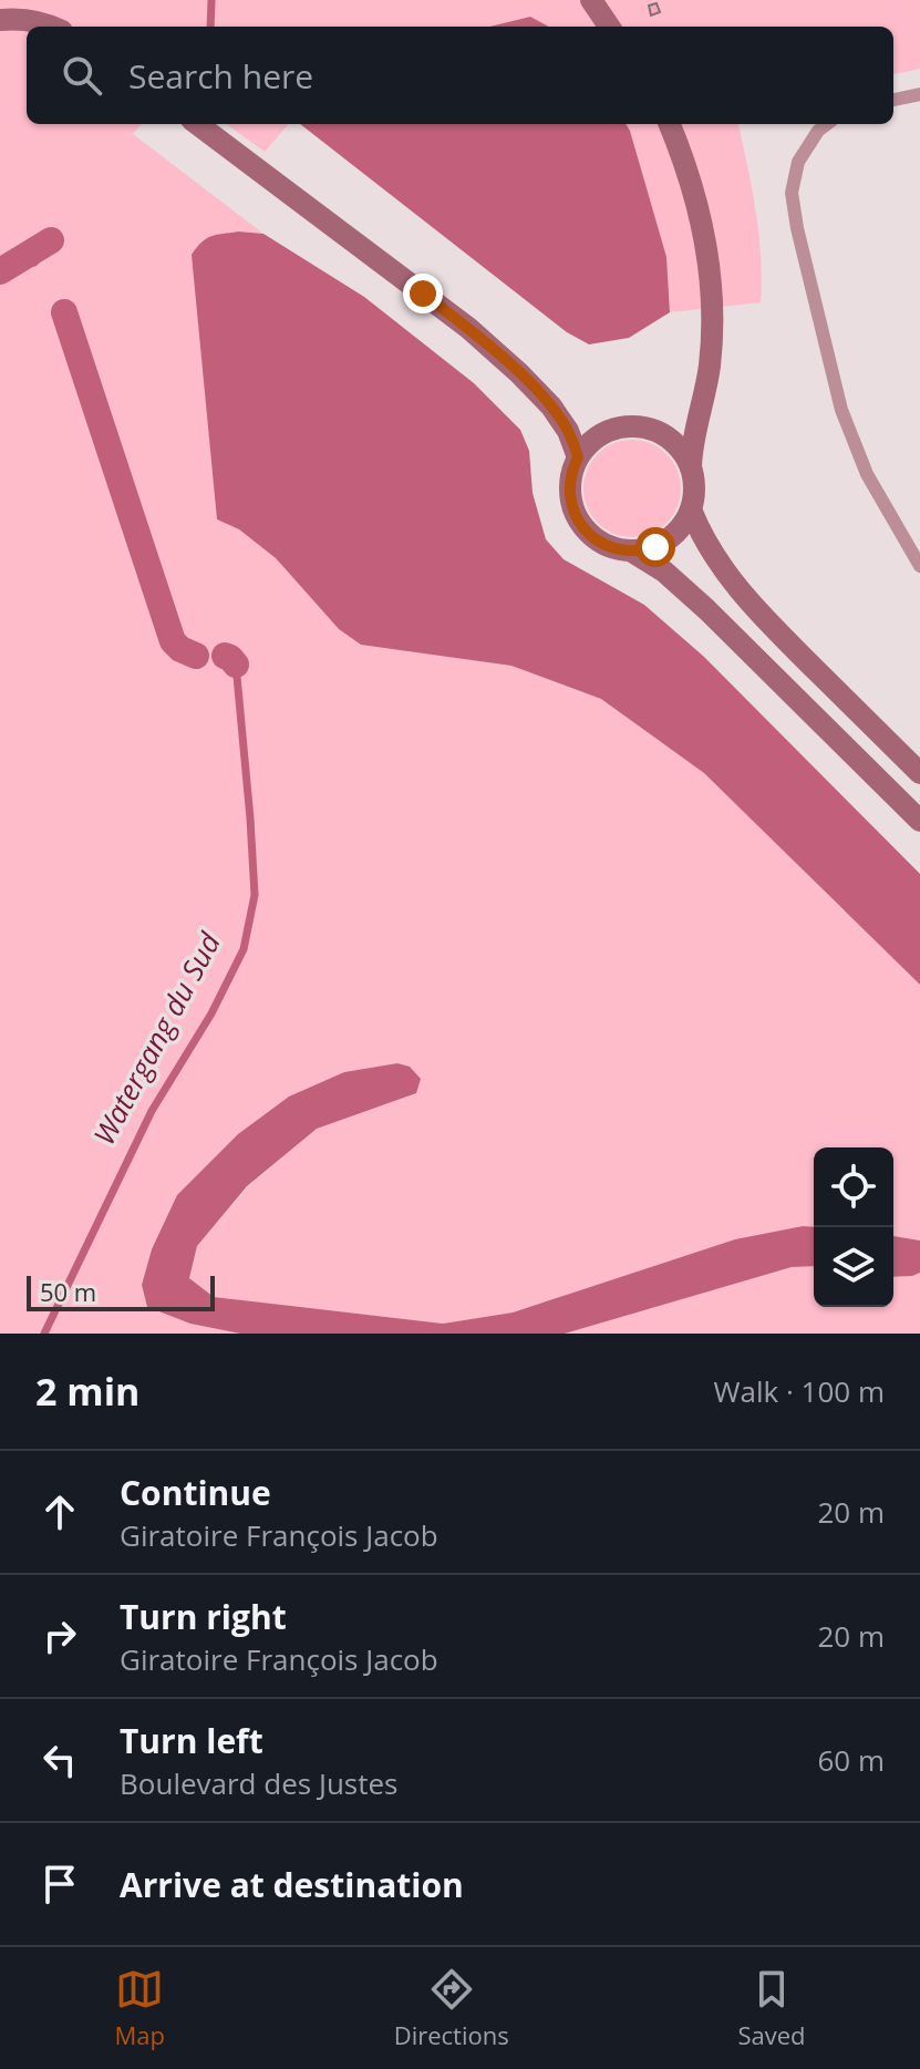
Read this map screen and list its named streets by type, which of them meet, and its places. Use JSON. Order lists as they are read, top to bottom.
{
  "water": ["Watergang du Sud"],
  "scale_bar": "50 m",
  "page": {
    "search": "Search here",
    "scale": "50 m",
    "heading": ["2 min", "Walk · 100 m"],
    "list": [
      ["Continue", "Giratoire François Jacob", "20 m"],
      ["Turn right", "Giratoire François Jacob", "20 m"],
      ["Turn left", "Boulevard des Justes", "60 m"],
      "Arrive at destination"
    ],
    "nav": ["Map", "Directions", "Saved"]
  }
}
